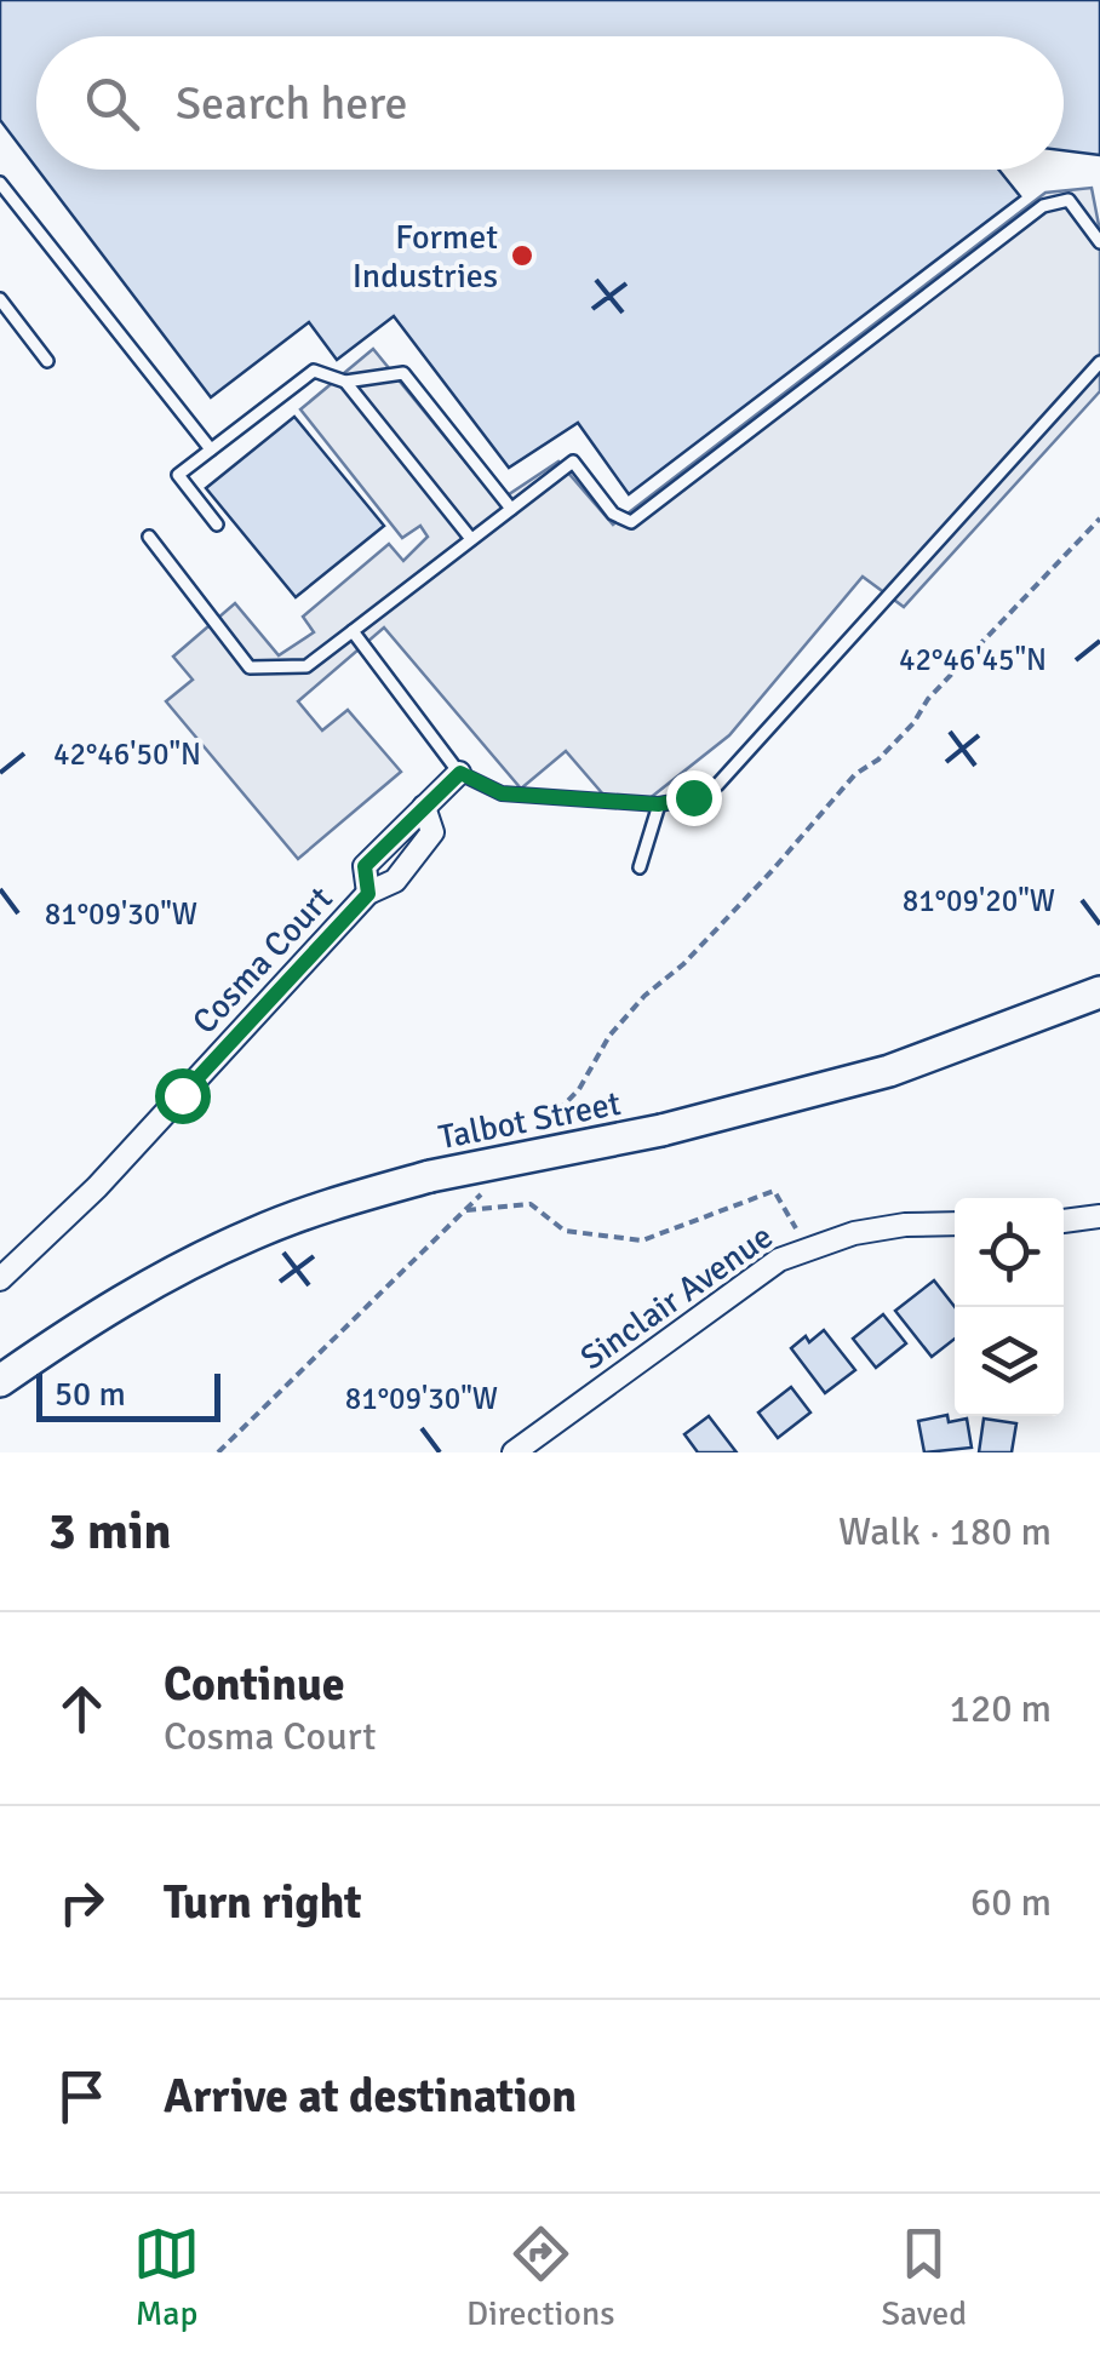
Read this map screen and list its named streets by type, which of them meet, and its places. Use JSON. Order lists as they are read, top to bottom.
{
  "streets": {
    "main road": ["Talbot Street"],
    "street": ["Cosma Court", "Sinclair Avenue"]
  },
  "places": ["Formet Industries"],
  "scale_bar": "50 m",
  "page": {
    "search": "Search here",
    "scale": "50 m",
    "heading": ["3 min", "Walk · 180 m"],
    "list": [
      ["Continue", "Cosma Court", "120 m"],
      ["Turn right", "60 m"],
      "Arrive at destination"
    ],
    "nav": ["Map", "Directions", "Saved"]
  },
  "coordinates": [
    "42°46'45\"N",
    "42°46'50\"N",
    "81°09'20\"W",
    "81°09'30\"W"
  ]
}
